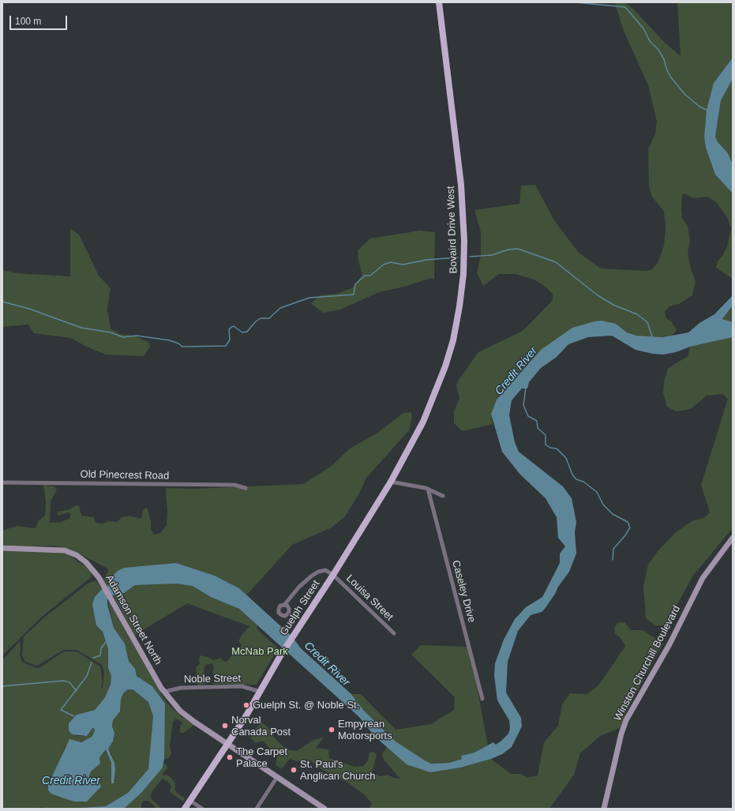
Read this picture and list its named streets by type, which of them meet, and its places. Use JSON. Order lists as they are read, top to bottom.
{
  "streets": {
    "main road": [
      "Bovaird Drive West",
      "Guelph Street",
      "Adamson Street North",
      "Winston Churchill Boulevard"
    ],
    "street": [
      "Old Pinecrest Road",
      "Caseley Drive",
      "Louisa Street",
      "Noble Street"
    ]
  },
  "crossings": [
    ["Bovaird Drive West", "Guelph Street"],
    ["Louisa Street", "Guelph Street"],
    ["Guelph Street", "Adamson Street North"],
    ["Guelph Street", "Noble Street"],
    ["Adamson Street North", "Noble Street"]
  ],
  "water": ["Credit River"],
  "parks": ["McNab Park"],
  "places": [
    "Guelph St. @ Noble St.",
    "Norval Canada Post",
    "Empyrean Motorsports",
    "The Carpet Palace",
    "St. Paul's Anglican Church"
  ],
  "scale_bar": "100 m"
}
